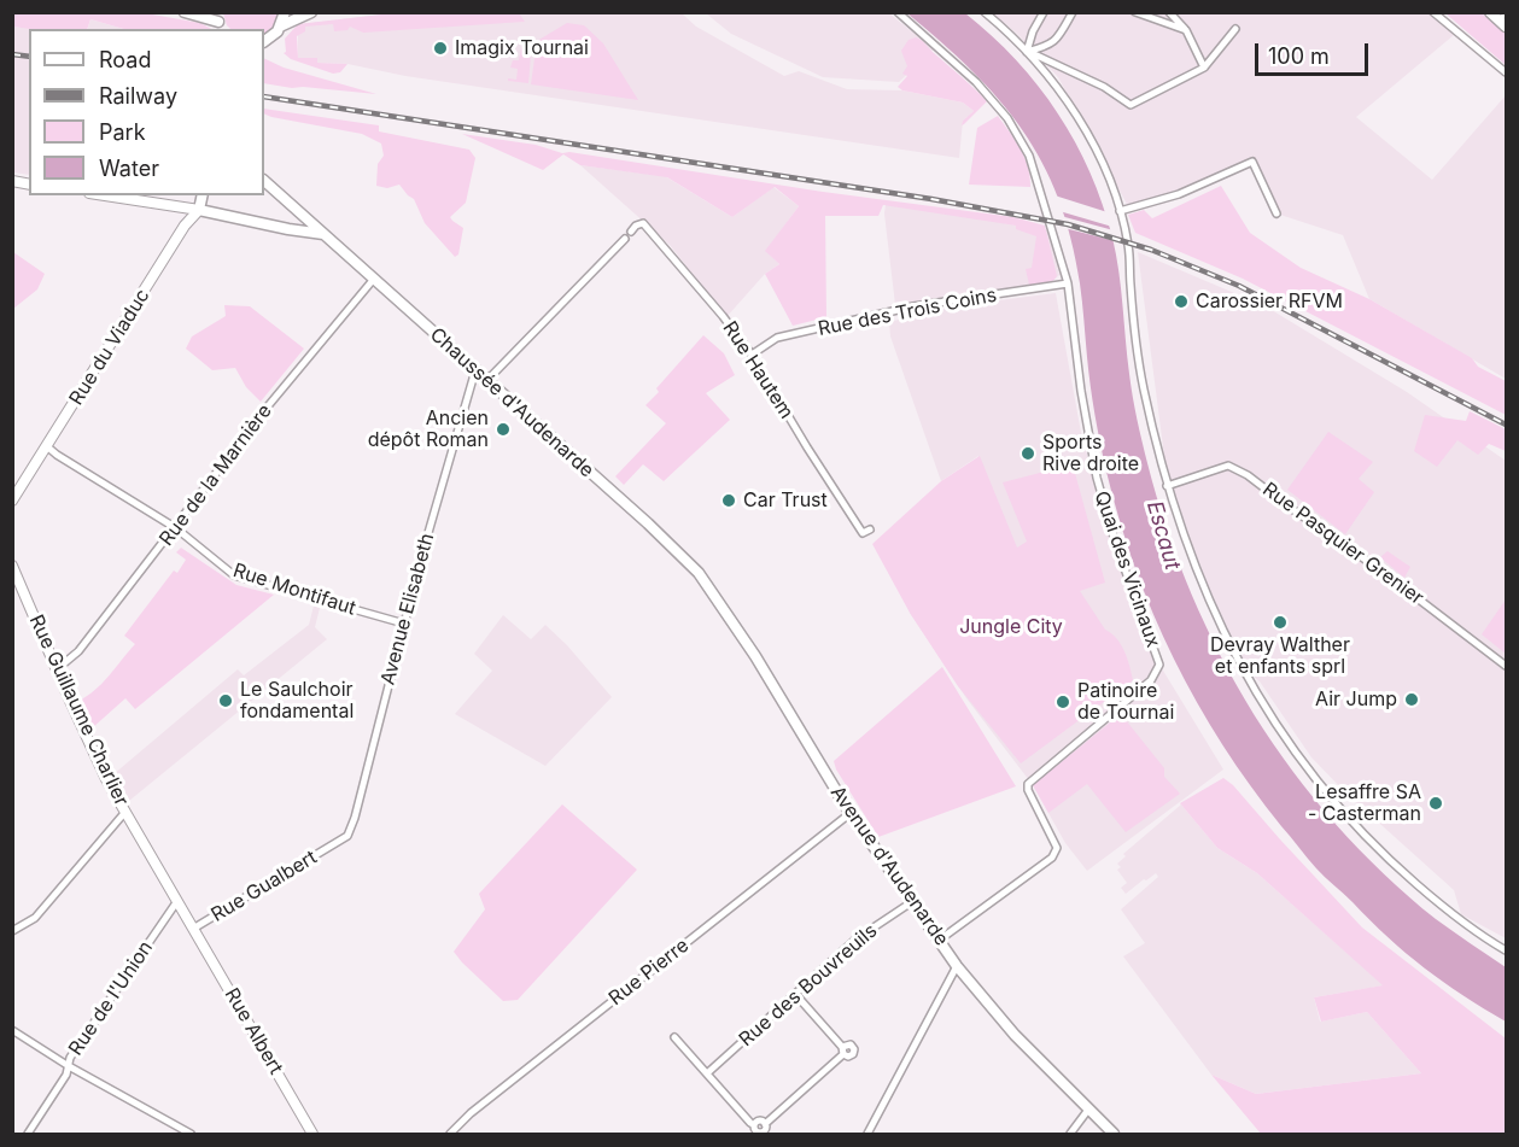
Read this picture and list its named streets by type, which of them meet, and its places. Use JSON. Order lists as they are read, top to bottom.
{
  "streets": {
    "main road": ["Rue du Viaduc", "Chaussée d'Audenarde", "Avenue d'Audenarde"],
    "street": [
      "Rue des Trois Coins",
      "Rue Hautem",
      "Rue de la Marnière",
      "Rue Pasquier Grenier",
      "Quai des Vicinaux",
      "Rue Montifaut",
      "Avenue Elisabeth",
      "Rue Guillaume Charlier",
      "Rue Gualbert",
      "Rue Pierre",
      "Rue des Bouvreuils",
      "Rue de l'Union",
      "Rue Albert"
    ]
  },
  "crossings": [
    ["Rue des Trois Coins", "Rue Hautem"],
    ["Rue des Trois Coins", "Quai des Vicinaux"],
    ["Rue du Viaduc", "Rue Montifaut"],
    ["Chaussée d'Audenarde", "Rue de la Marnière"],
    ["Chaussée d'Audenarde", "Avenue Elisabeth"],
    ["Chaussée d'Audenarde", "Avenue d'Audenarde"],
    ["Rue de la Marnière", "Rue Montifaut"],
    ["Rue de la Marnière", "Rue Guillaume Charlier"],
    ["Quai des Vicinaux", "Avenue d'Audenarde"],
    ["Rue Montifaut", "Avenue Elisabeth"],
    ["Avenue Elisabeth", "Rue Gualbert"],
    ["Rue Guillaume Charlier", "Rue Gualbert"],
    ["Rue Guillaume Charlier", "Rue de l'Union"],
    ["Rue Guillaume Charlier", "Rue Albert"],
    ["Avenue d'Audenarde", "Rue Pierre"],
    ["Avenue d'Audenarde", "Rue des Bouvreuils"],
    ["Rue Gualbert", "Rue Albert"]
  ],
  "water": ["Escaut"],
  "parks": ["Jungle City"],
  "places": [
    "Imagix Tournai",
    "Carossier RFVM",
    "Ancien dépôt Roman",
    "Sports Rive droite",
    "Car Trust",
    "Devray Walther et enfants sprl",
    "Air Jump",
    "Le Saulchoir fondamental",
    "Patinoire de Tournai",
    "Lesaffre SA - Casterman"
  ],
  "legend": [
    "Road",
    "Railway",
    "Park",
    "Water"
  ],
  "scale_bar": "100 m"
}
